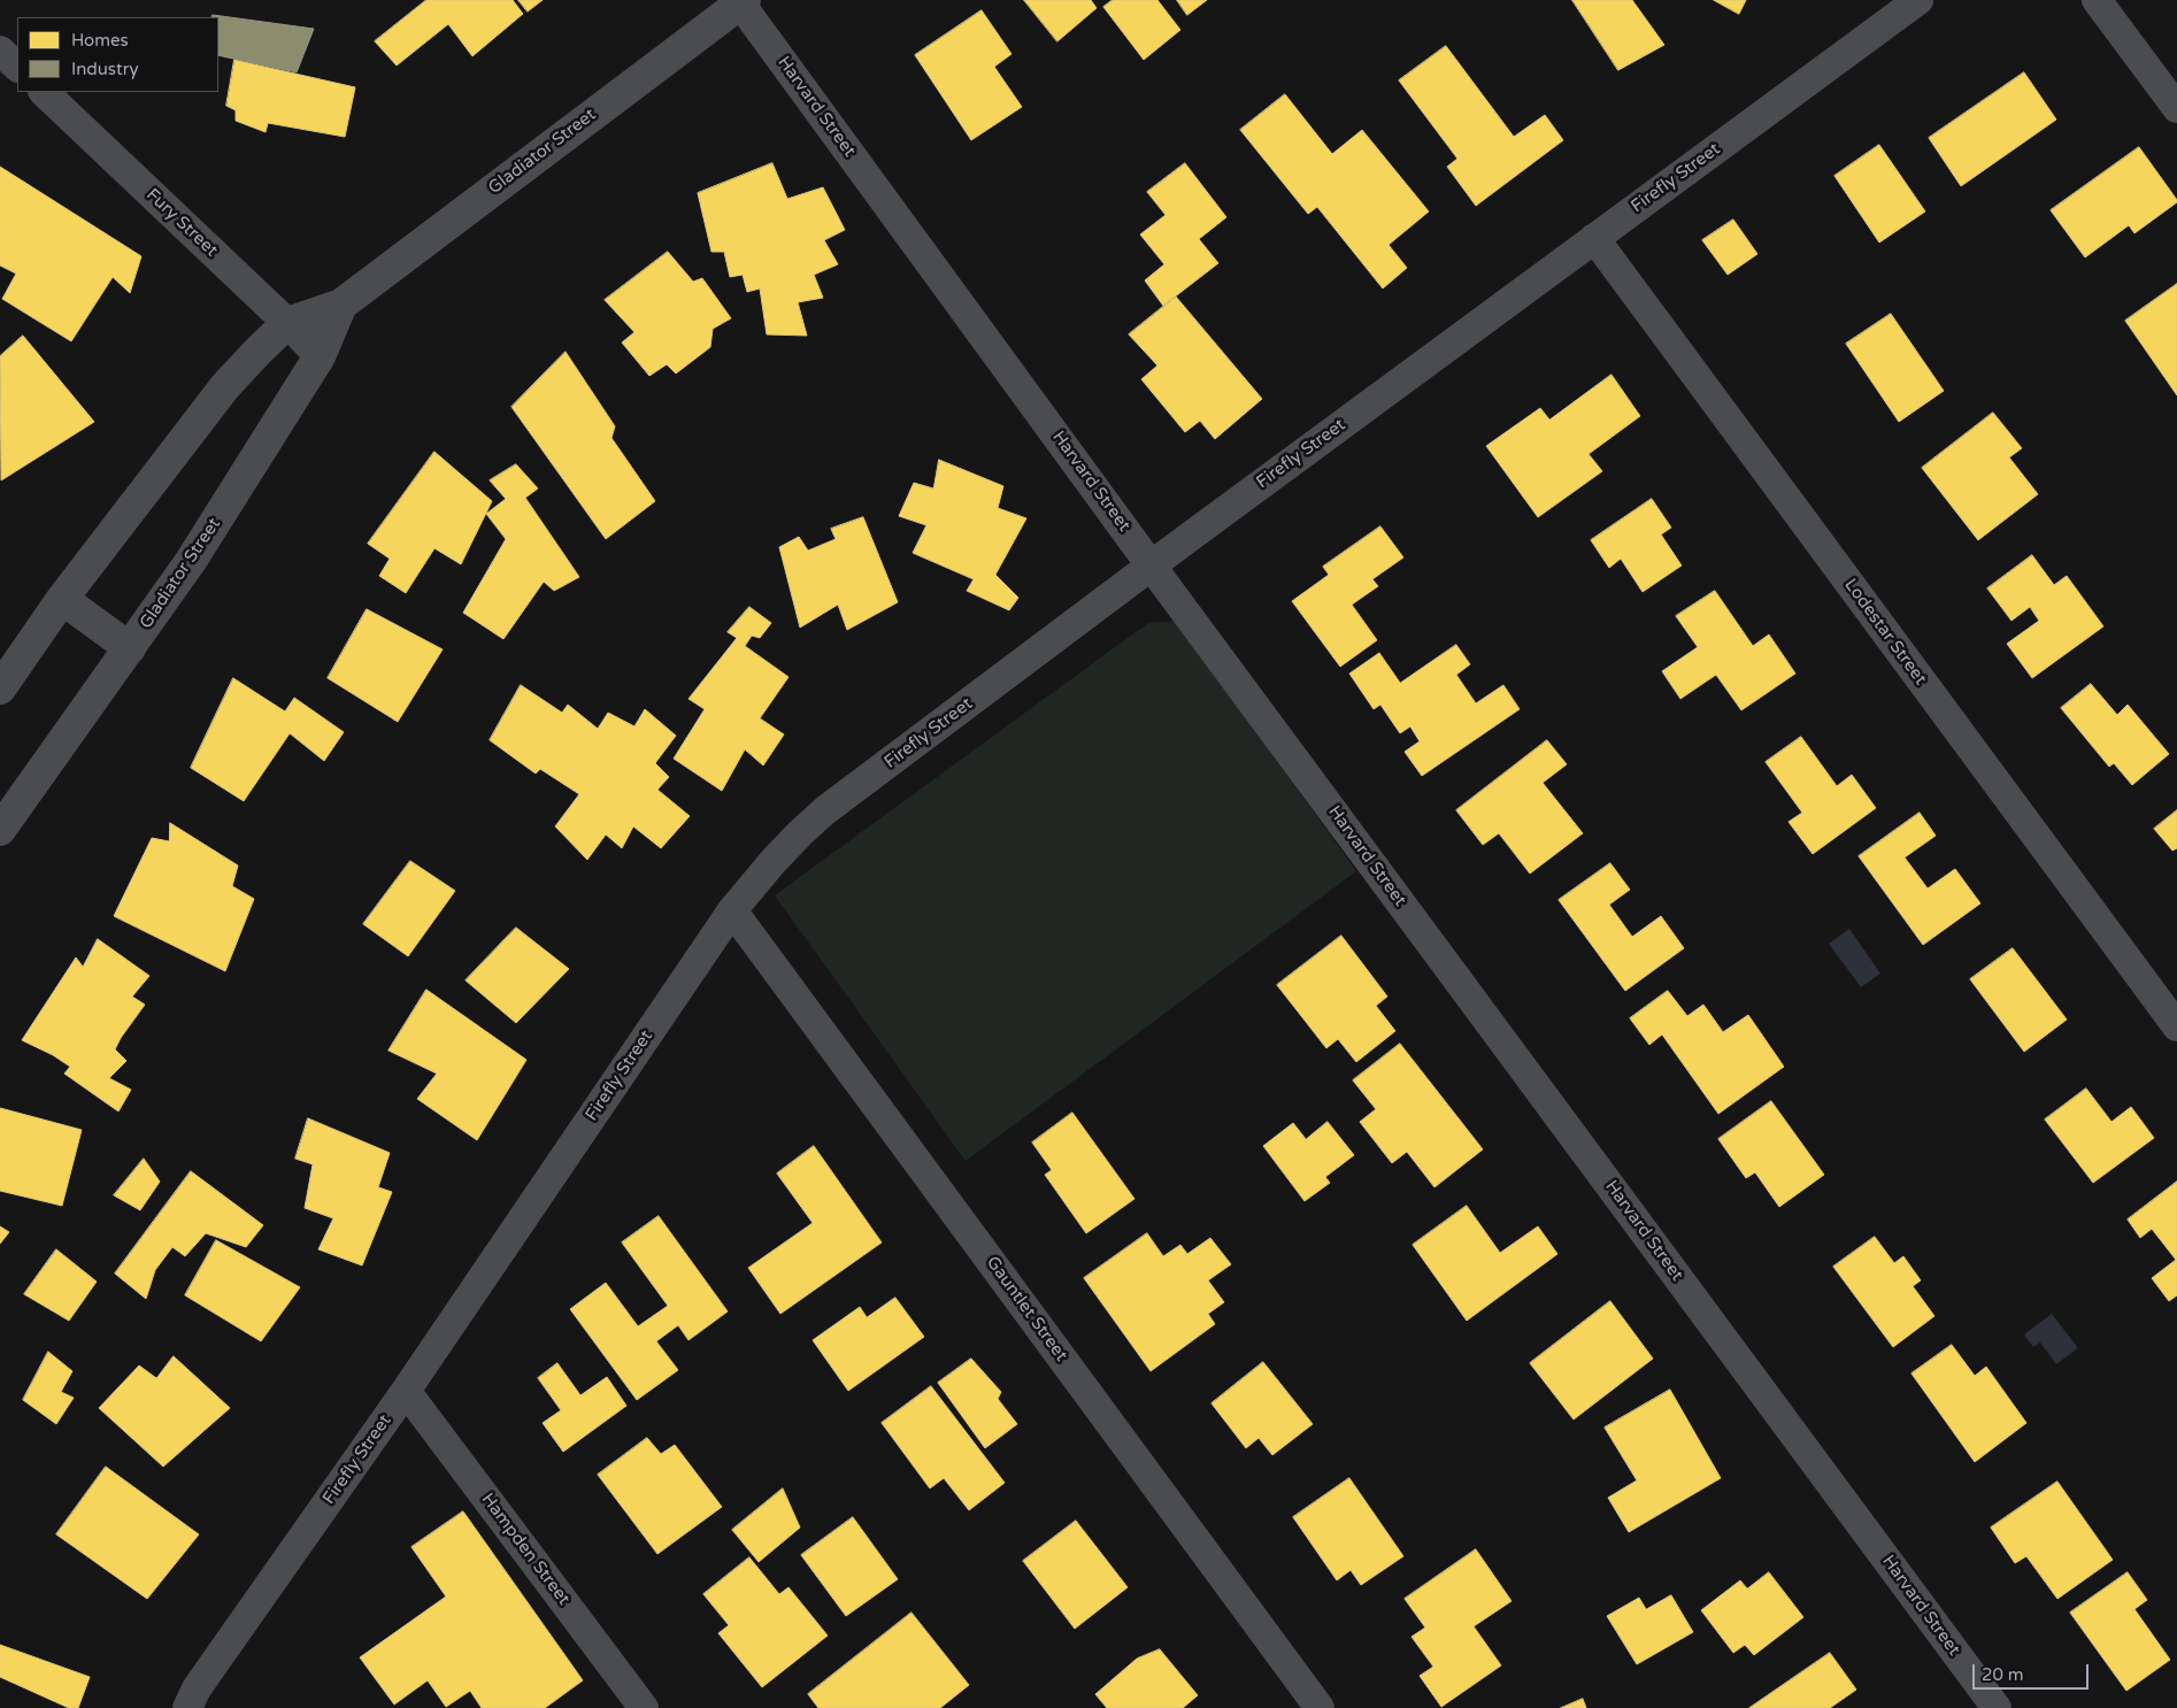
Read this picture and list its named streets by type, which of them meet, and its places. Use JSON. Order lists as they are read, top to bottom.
{
  "streets": {
    "street": [
      "Harvard Street",
      "Gladiator Street",
      "Firefly Street",
      "Fury Street",
      "Lodestar Street",
      "Gauntlet Street",
      "Hampden Street"
    ]
  },
  "crossings": [
    ["Harvard Street", "Gladiator Street"],
    ["Harvard Street", "Firefly Street"],
    ["Gladiator Street", "Fury Street"],
    ["Firefly Street", "Lodestar Street"],
    ["Firefly Street", "Gauntlet Street"],
    ["Firefly Street", "Hampden Street"]
  ],
  "legend": ["Homes", "Industry"],
  "scale_bar": "20 m"
}
